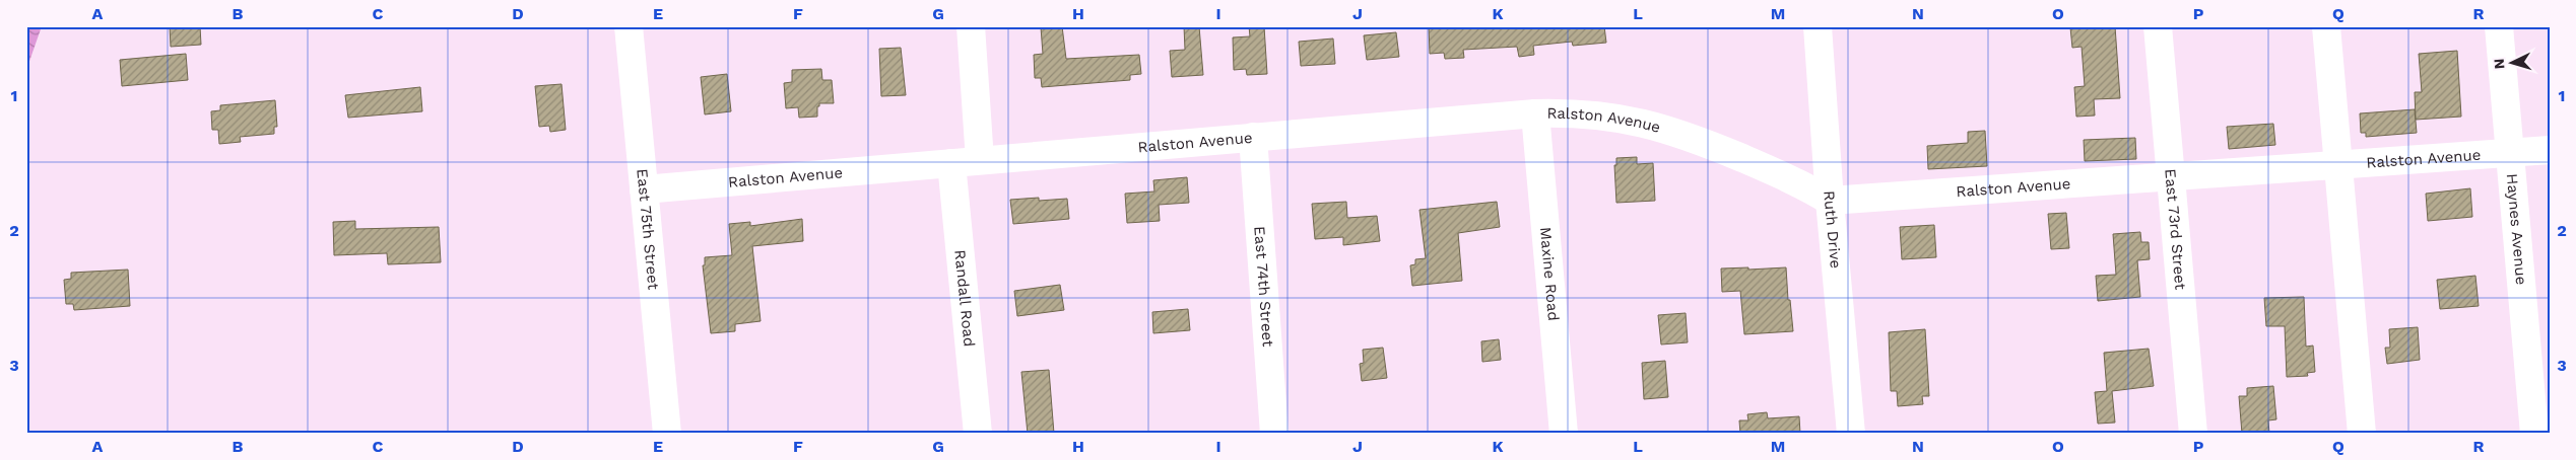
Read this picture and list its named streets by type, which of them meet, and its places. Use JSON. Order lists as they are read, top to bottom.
{
  "streets": {
    "street": [
      "Ralston Avenue",
      "East 75th Street",
      "Ruth Drive",
      "East 73rd Street",
      "Haynes Avenue",
      "Maxine Road",
      "East 74th Street",
      "Randall Road"
    ]
  },
  "crossings": [
    ["Ralston Avenue", "East 75th Street"],
    ["Ralston Avenue", "Ruth Drive"],
    ["Ralston Avenue", "East 73rd Street"],
    ["Ralston Avenue", "Haynes Avenue"],
    ["Ralston Avenue", "Maxine Road"],
    ["Ralston Avenue", "East 74th Street"],
    ["Ralston Avenue", "Randall Road"]
  ],
  "north": "left",
  "grid": {
    "columns": [
      "A",
      "B",
      "C",
      "D",
      "E",
      "F",
      "G",
      "H",
      "I",
      "J",
      "K",
      "L",
      "M",
      "N",
      "O",
      "P",
      "Q",
      "R"
    ],
    "rows": ["1", "2", "3"]
  }
}
